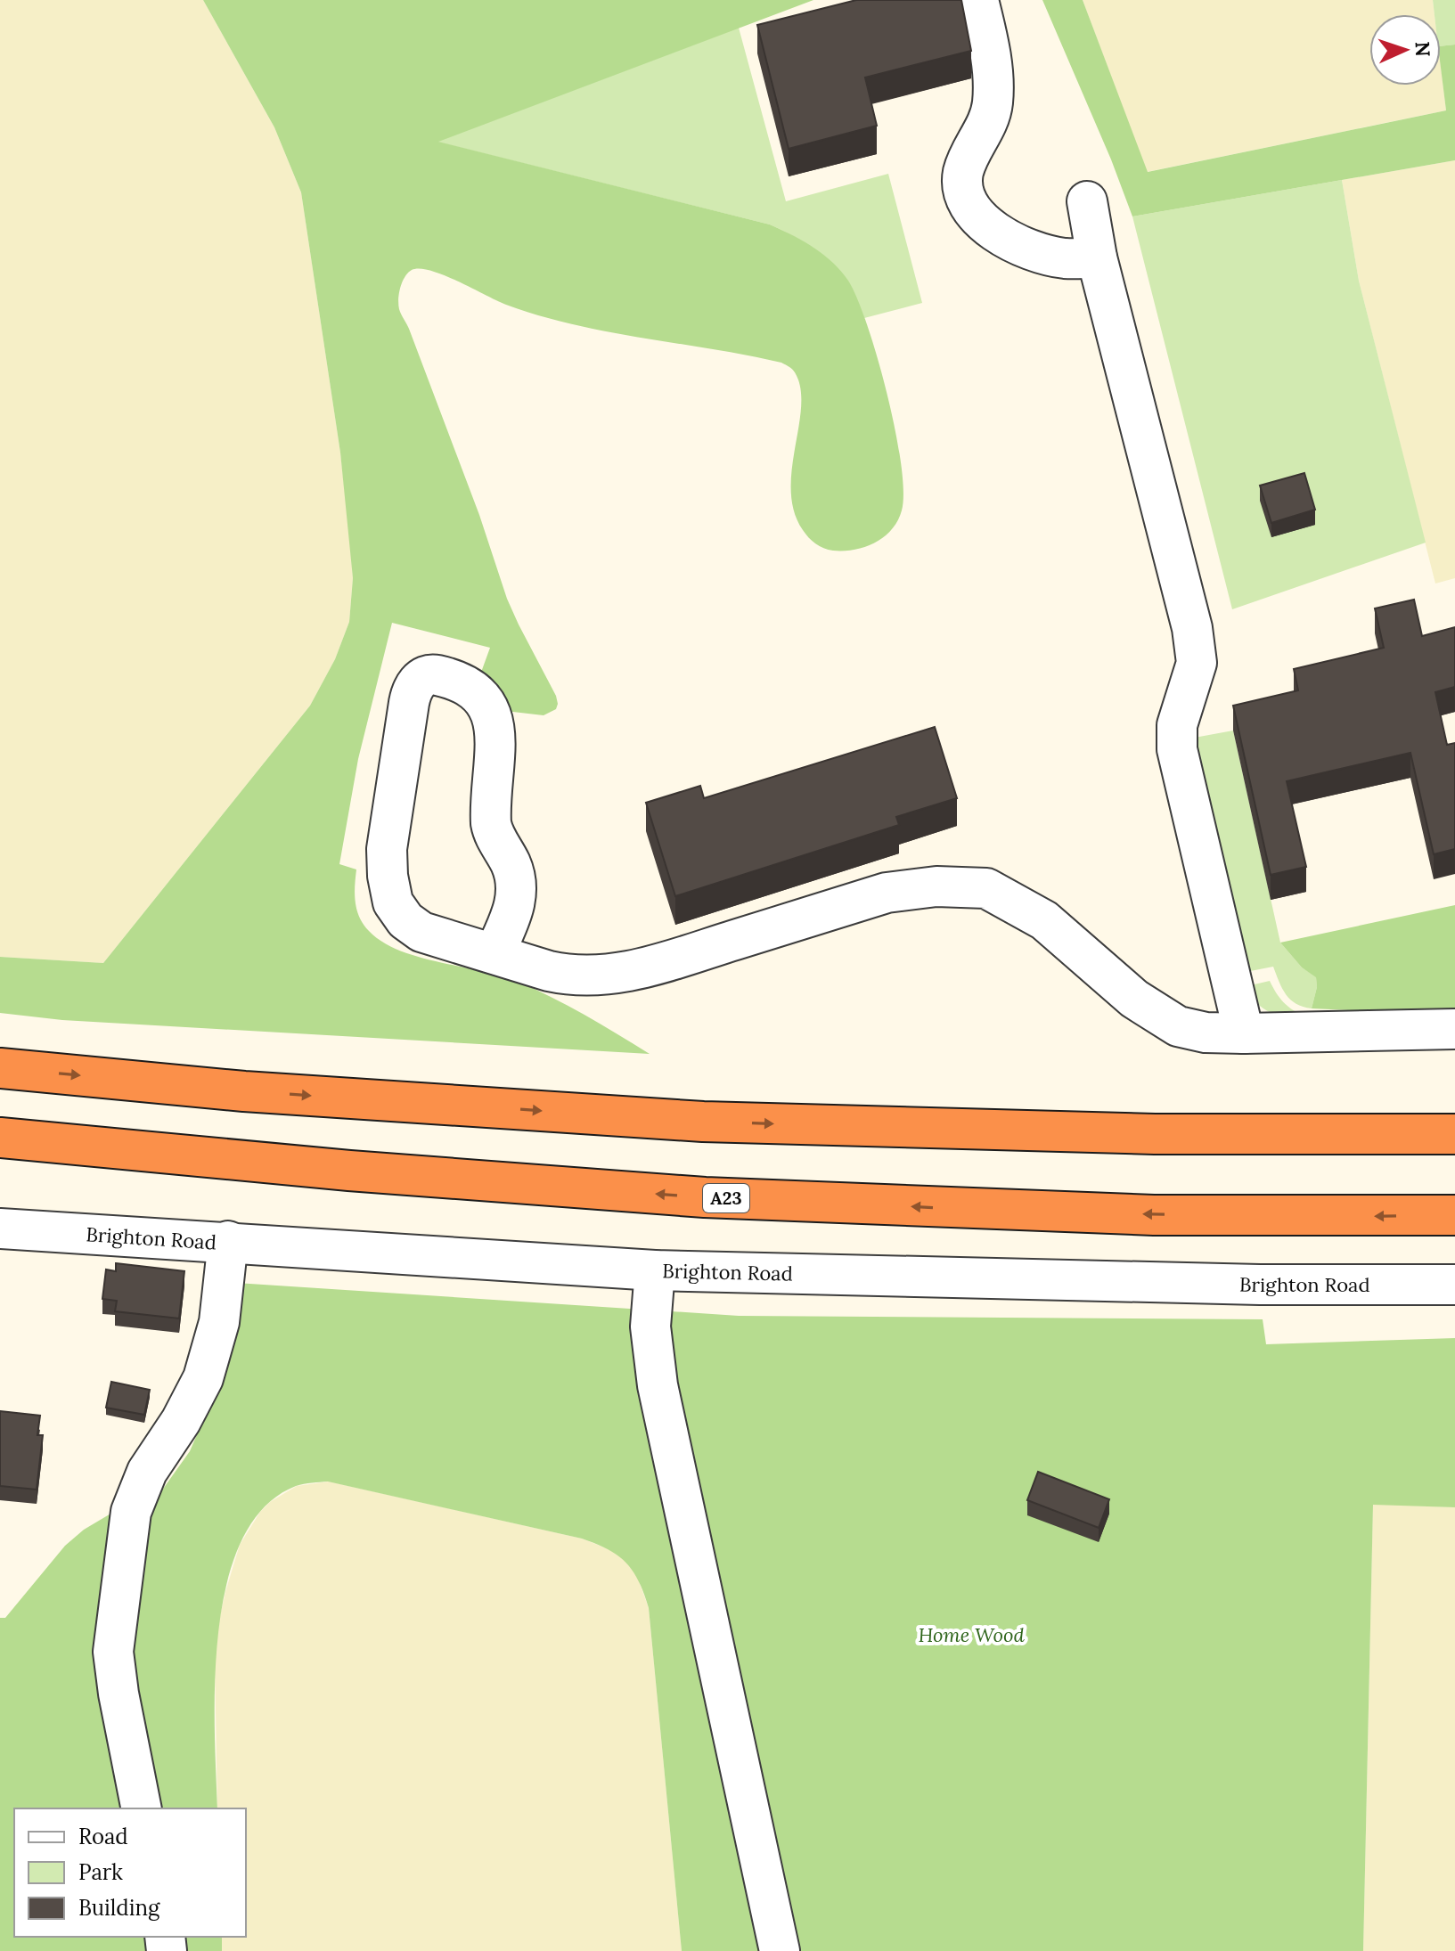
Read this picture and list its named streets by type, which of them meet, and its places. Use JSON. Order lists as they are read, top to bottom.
{
  "streets": {
    "highway": ["A23"],
    "street": ["Brighton Road"]
  },
  "parks": ["Home Wood"],
  "legend": ["Road", "Park", "Building"],
  "north": "right"
}
